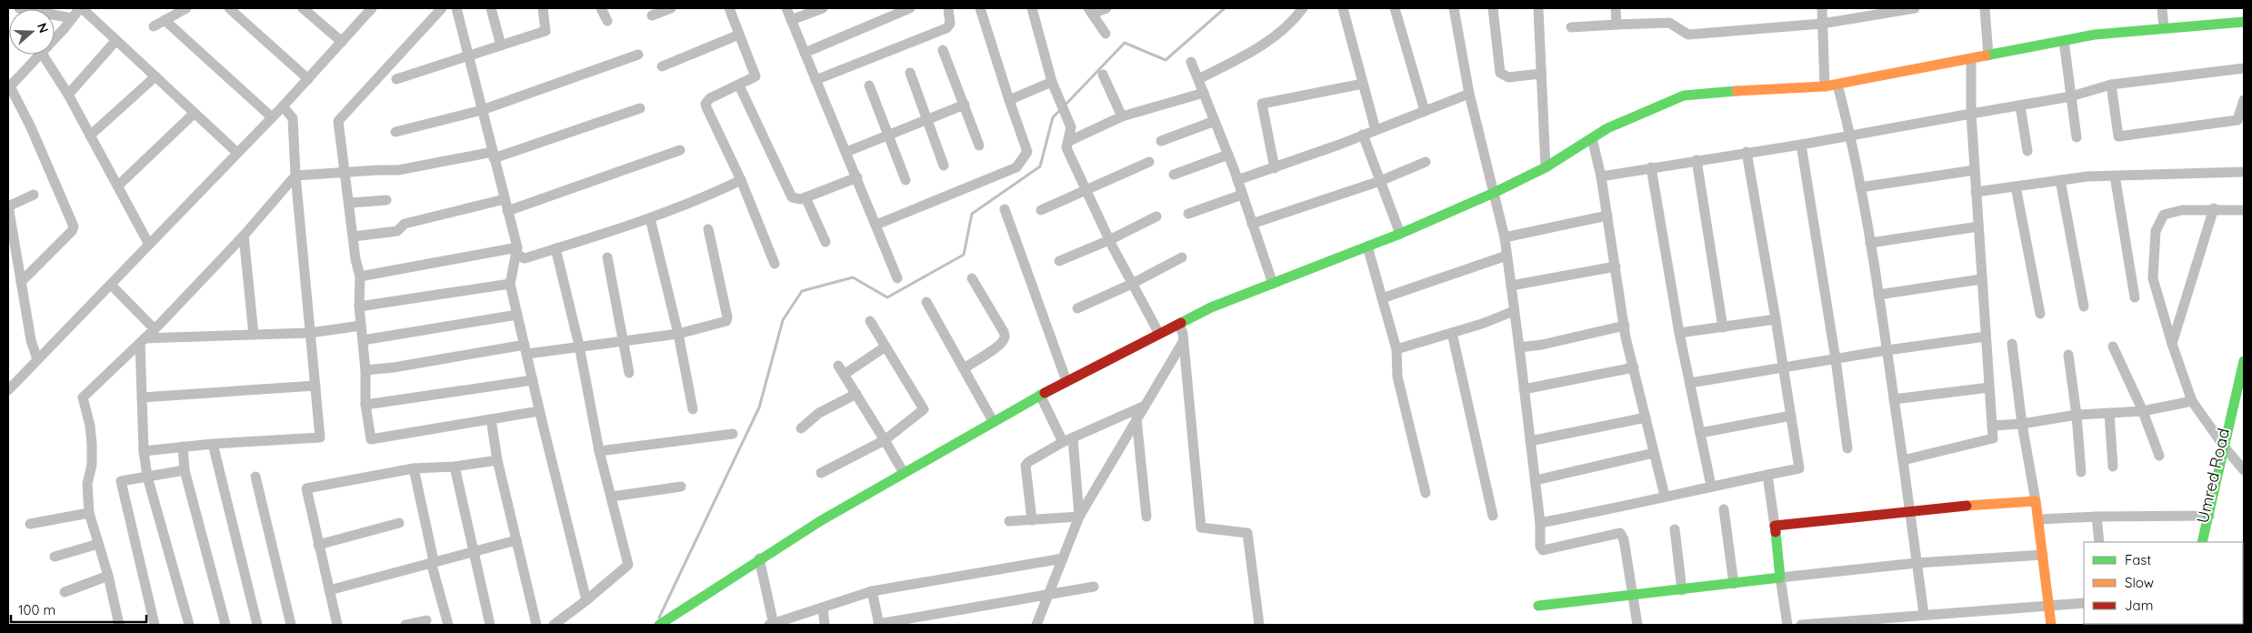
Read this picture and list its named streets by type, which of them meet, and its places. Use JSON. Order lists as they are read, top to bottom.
{
  "streets": {
    "main road": ["Umred Road"]
  },
  "legend": ["Fast", "Slow", "Jam"],
  "scale_bar": "100 m",
  "north": "right"
}
